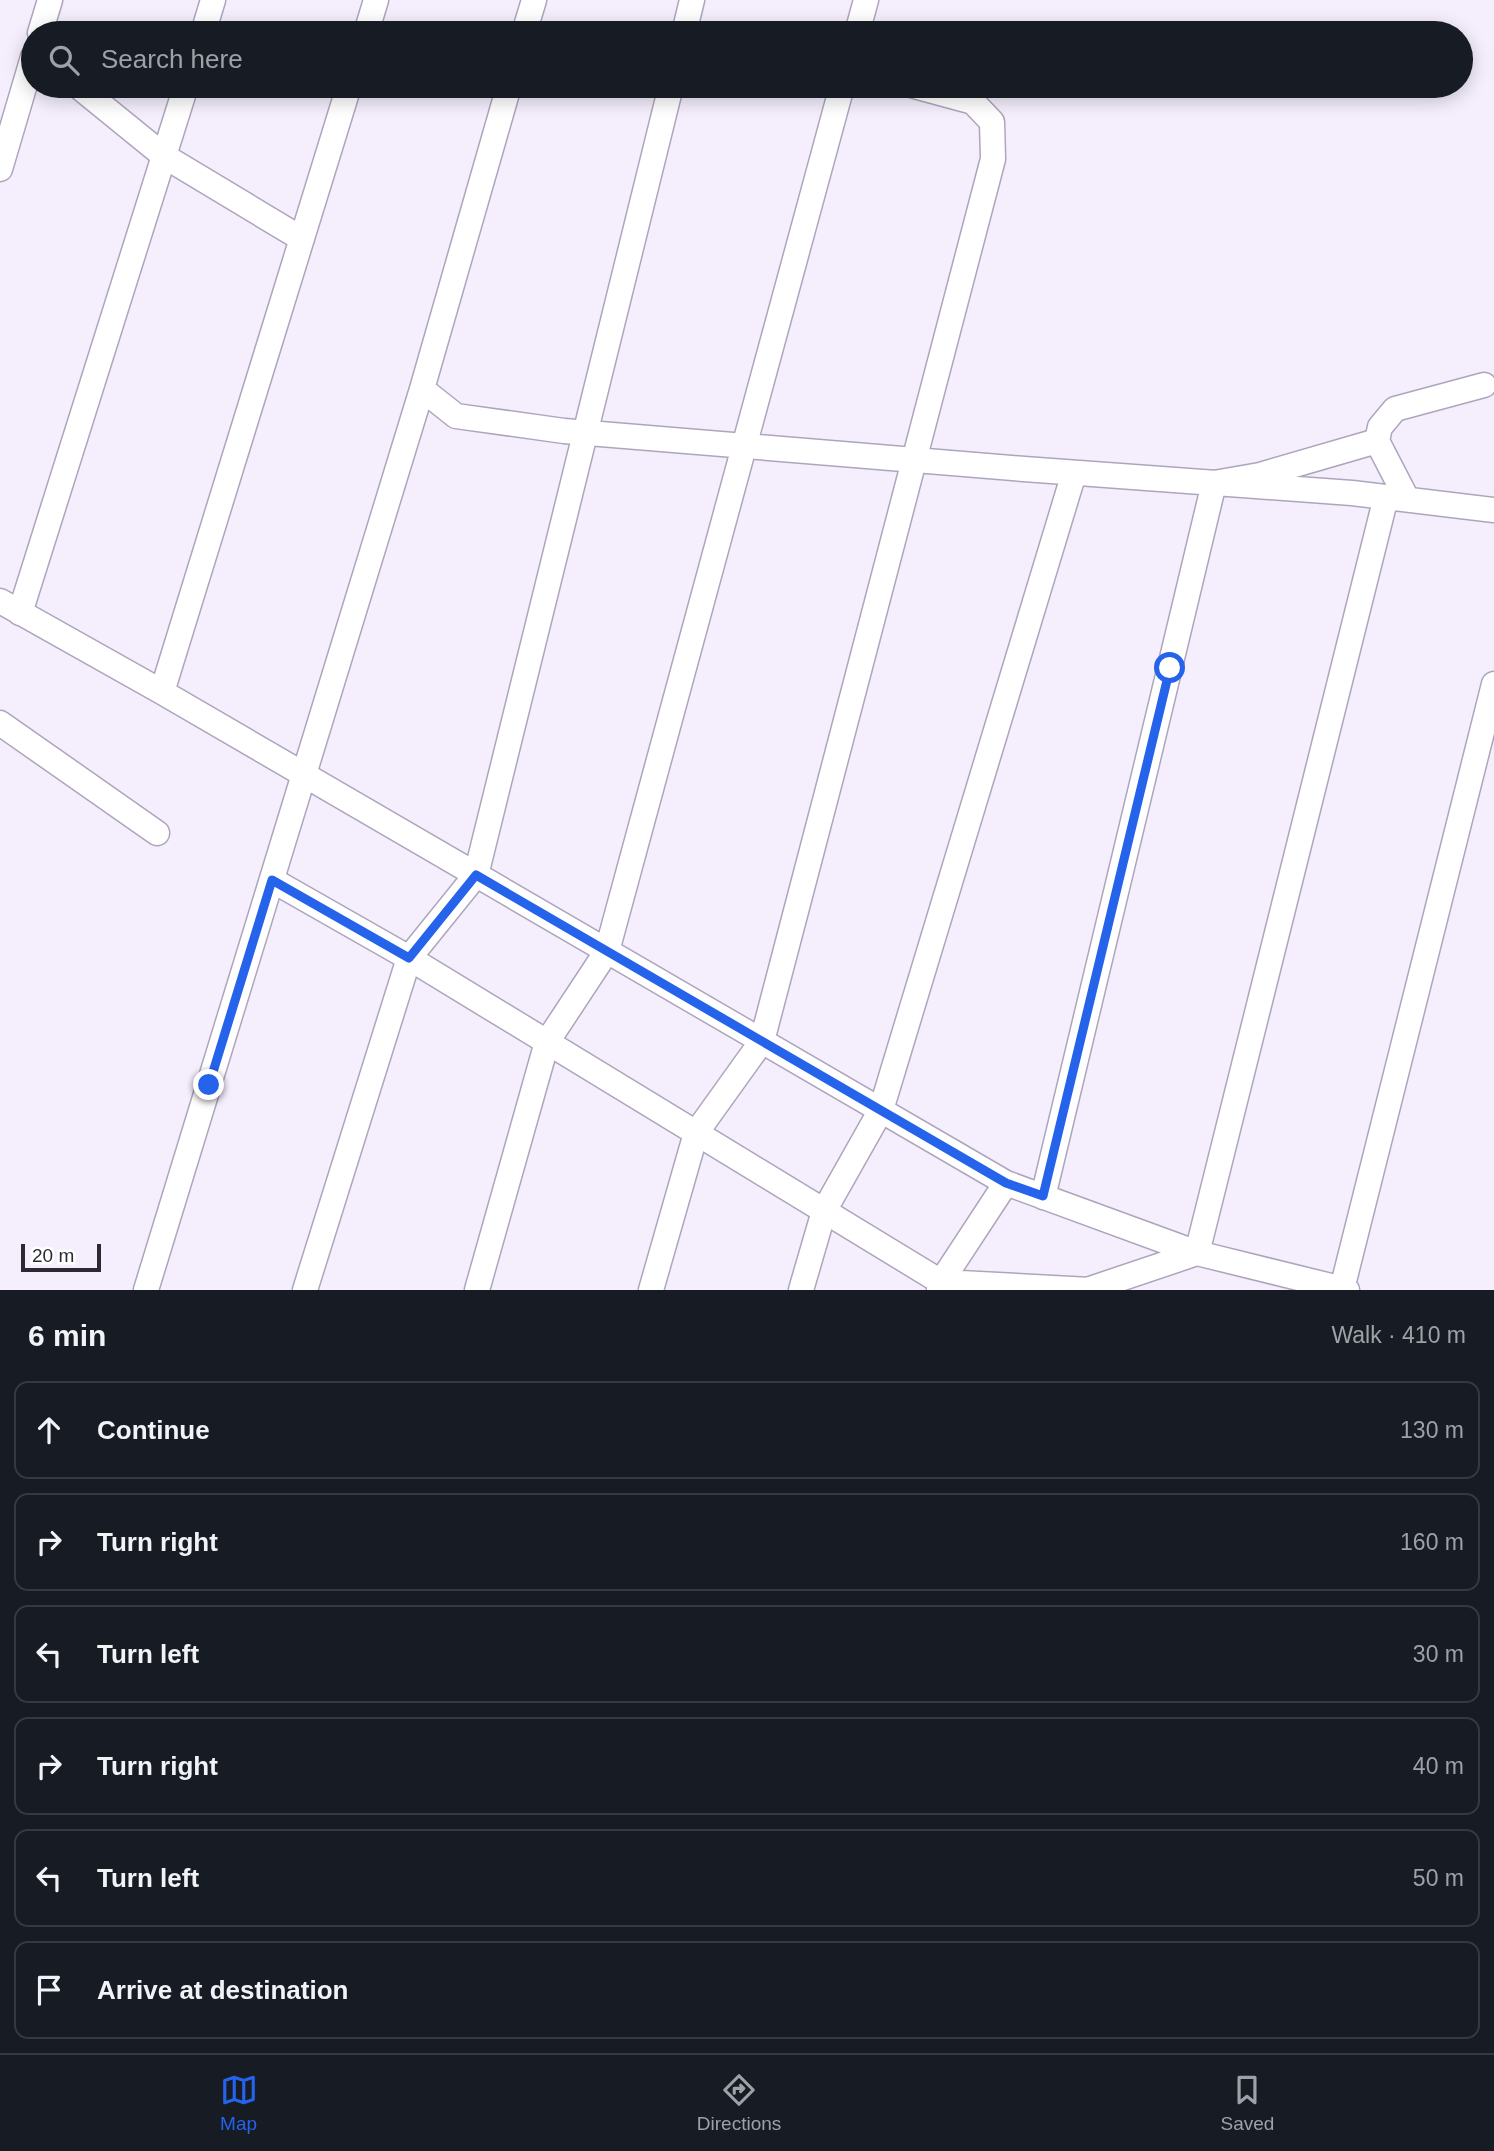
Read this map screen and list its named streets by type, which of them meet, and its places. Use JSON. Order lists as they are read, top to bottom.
{
  "scale_bar": "20 m",
  "page": {
    "search": "Search here",
    "scale": "20 m",
    "heading": ["6 min", "Walk · 410 m"],
    "list": [
      ["Continue", "130 m"],
      ["Turn right", "160 m"],
      ["Turn left", "30 m"],
      ["Turn right", "40 m"],
      ["Turn left", "50 m"],
      "Arrive at destination"
    ],
    "nav": ["Map", "Directions", "Saved"]
  }
}
